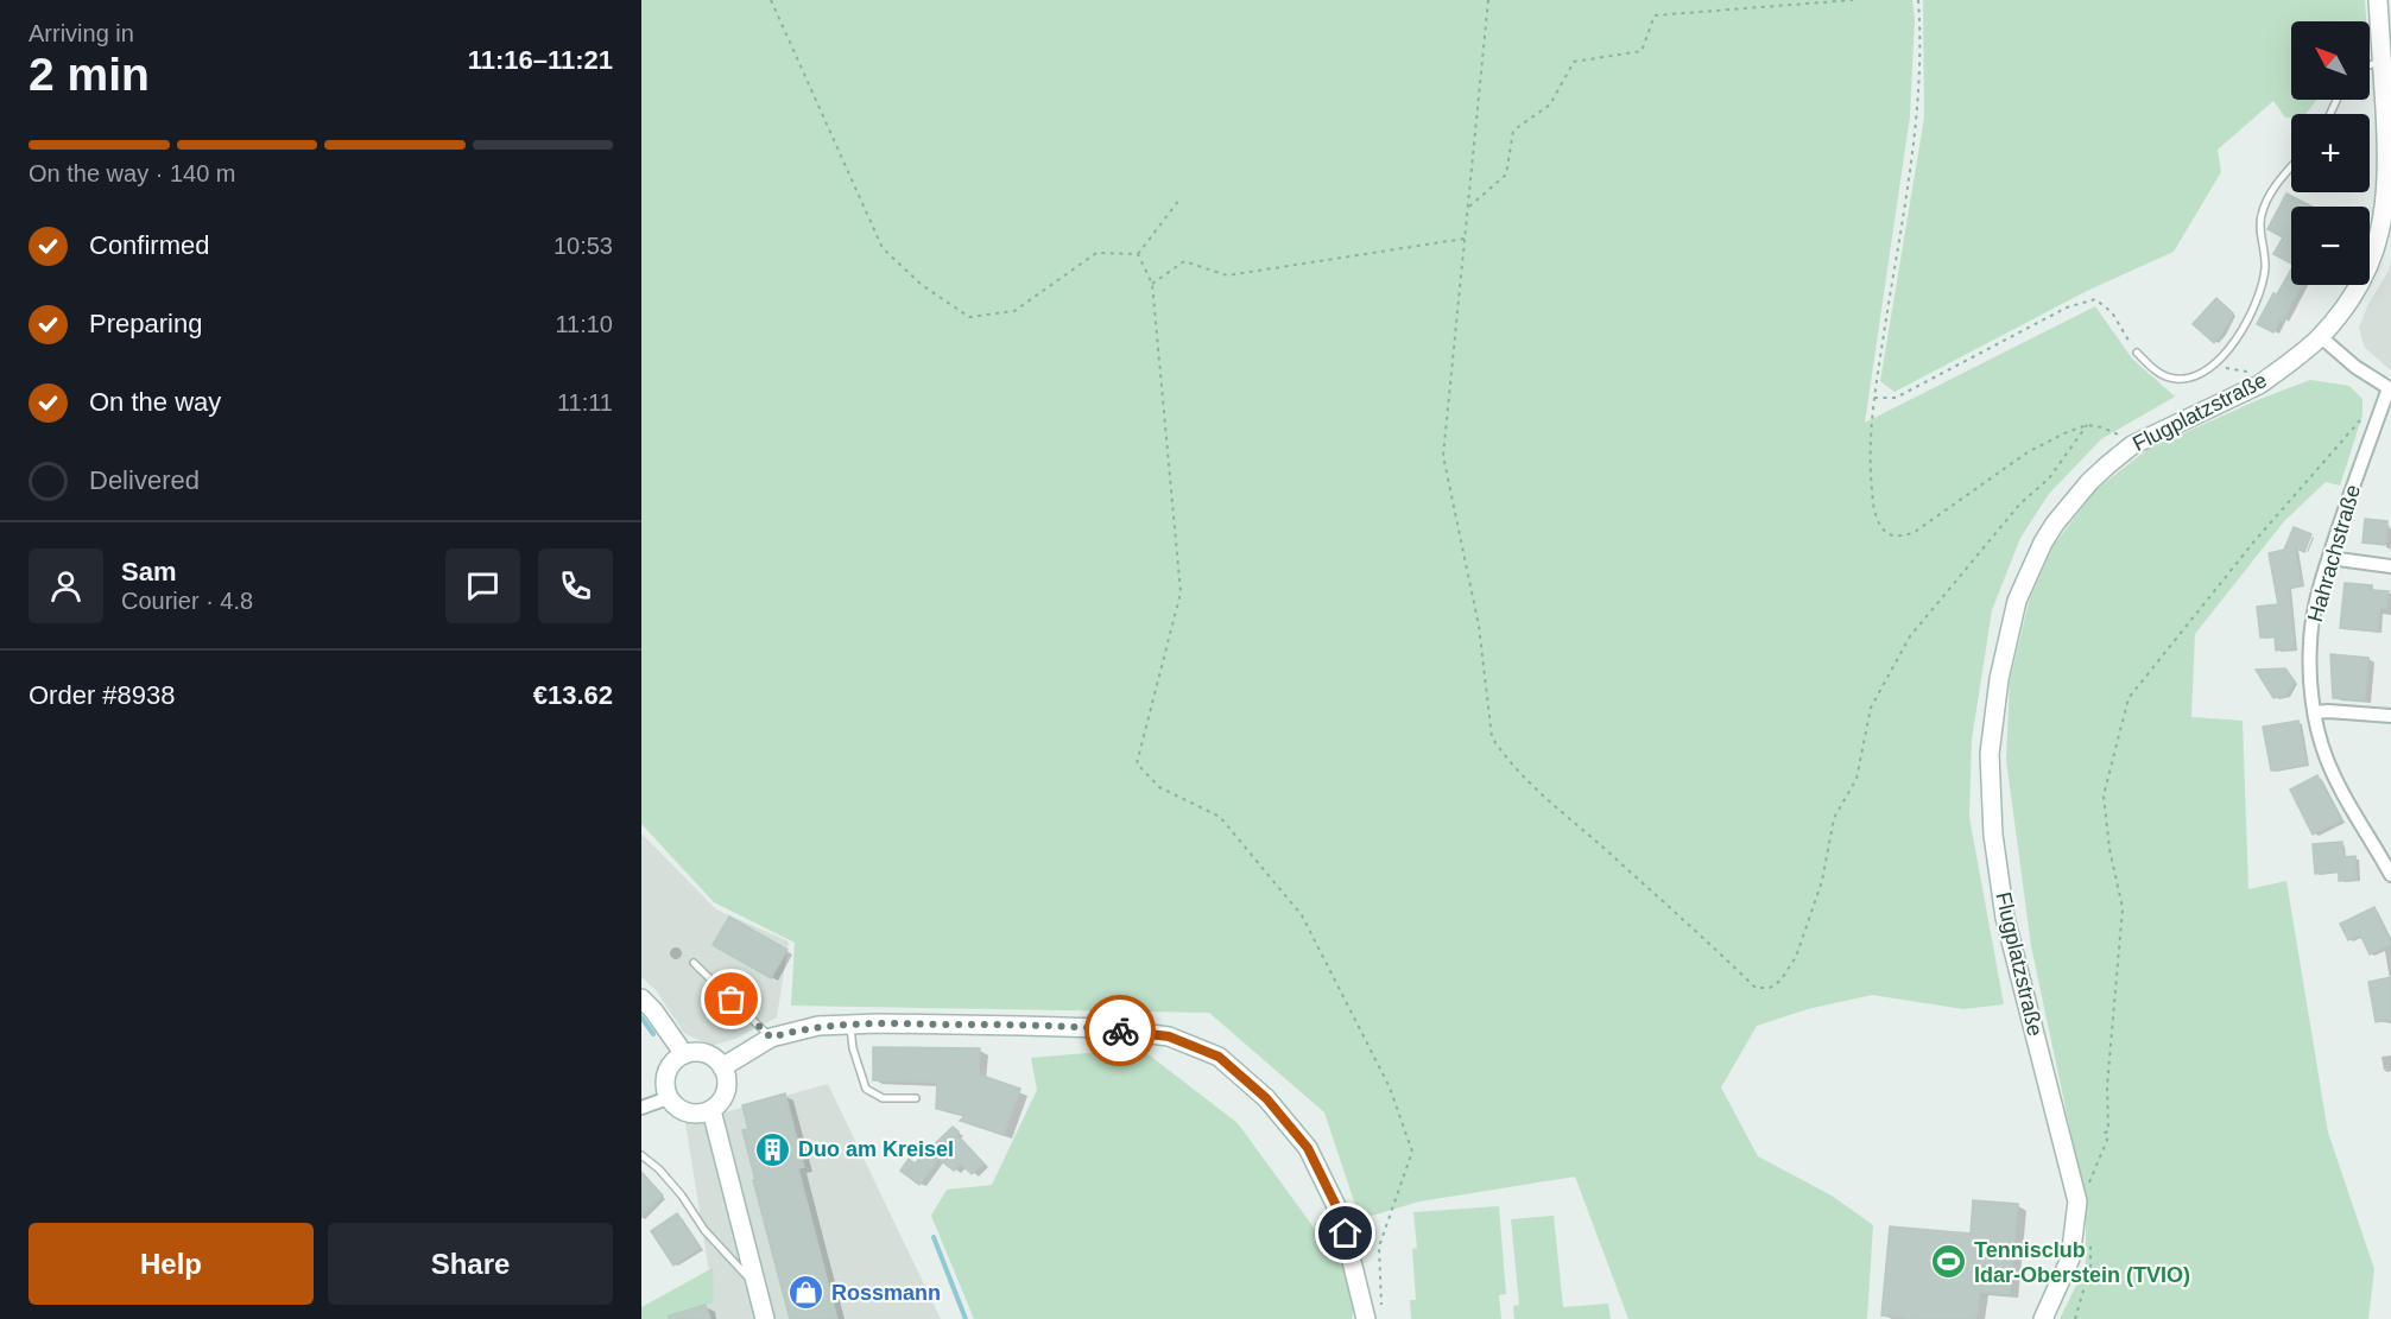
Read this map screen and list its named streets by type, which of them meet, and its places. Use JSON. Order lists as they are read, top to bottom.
{
  "streets": {
    "street": ["Flugplatzstraße", "Hahrachstraße"]
  },
  "crossings": [
    ["Flugplatzstraße", "Hahrachstraße"]
  ],
  "places": {
    "building": ["Duo am Kreisel"],
    "sports": ["Tennisclub Idar-Oberstein (TVIO)"],
    "shop": ["Rossmann"]
  },
  "north": "top left",
  "page": {
    "heading": ["2 min", "Arriving in", "11:16–11:21"],
    "panel": [
      "Sam",
      "Courier · 4.8",
      "Order #8938",
      "€13.62"
    ],
    "map_buttons": ["+", "−"],
    "bar": "On the way · 140 m",
    "list": [
      ["Confirmed", "10:53"],
      ["Preparing", "11:10"],
      ["On the way", "11:11"],
      "Delivered"
    ],
    "buttons": ["Help", "Share"]
  }
}
